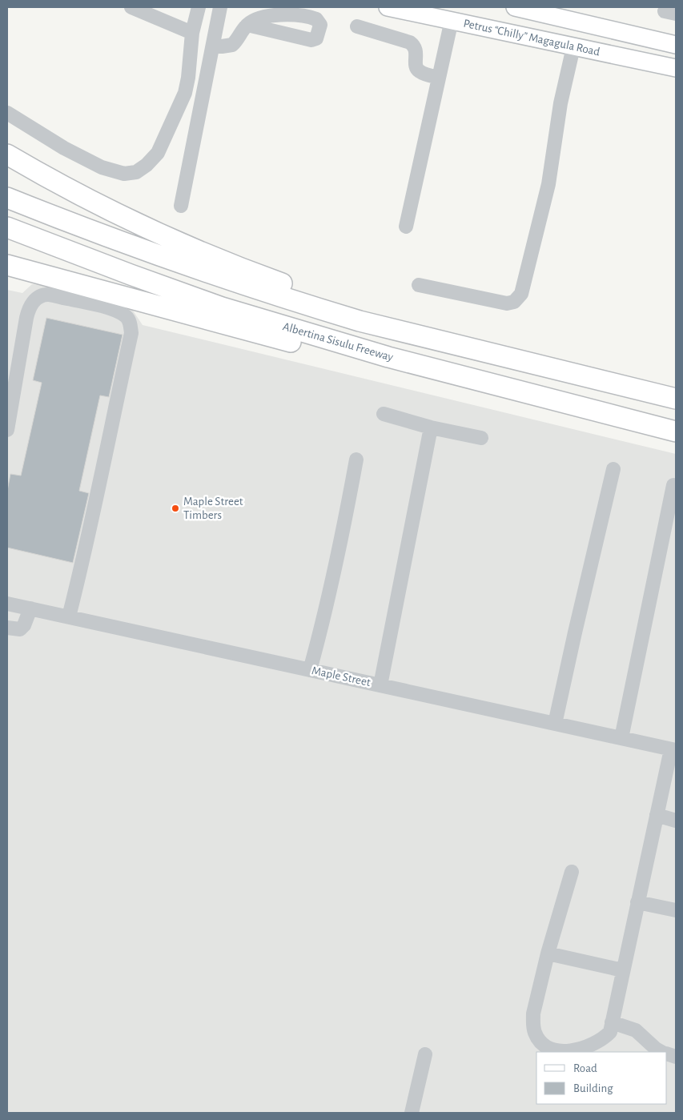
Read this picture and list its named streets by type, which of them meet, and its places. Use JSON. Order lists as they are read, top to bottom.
{
  "streets": {
    "highway": ["Albertina Sisulu Freeway"],
    "main road": ["Petrus “Chilly” Magagula Road"],
    "street": ["Maple Street"]
  },
  "places": ["Maple Street Timbers"],
  "legend": ["Road", "Building"]
}
